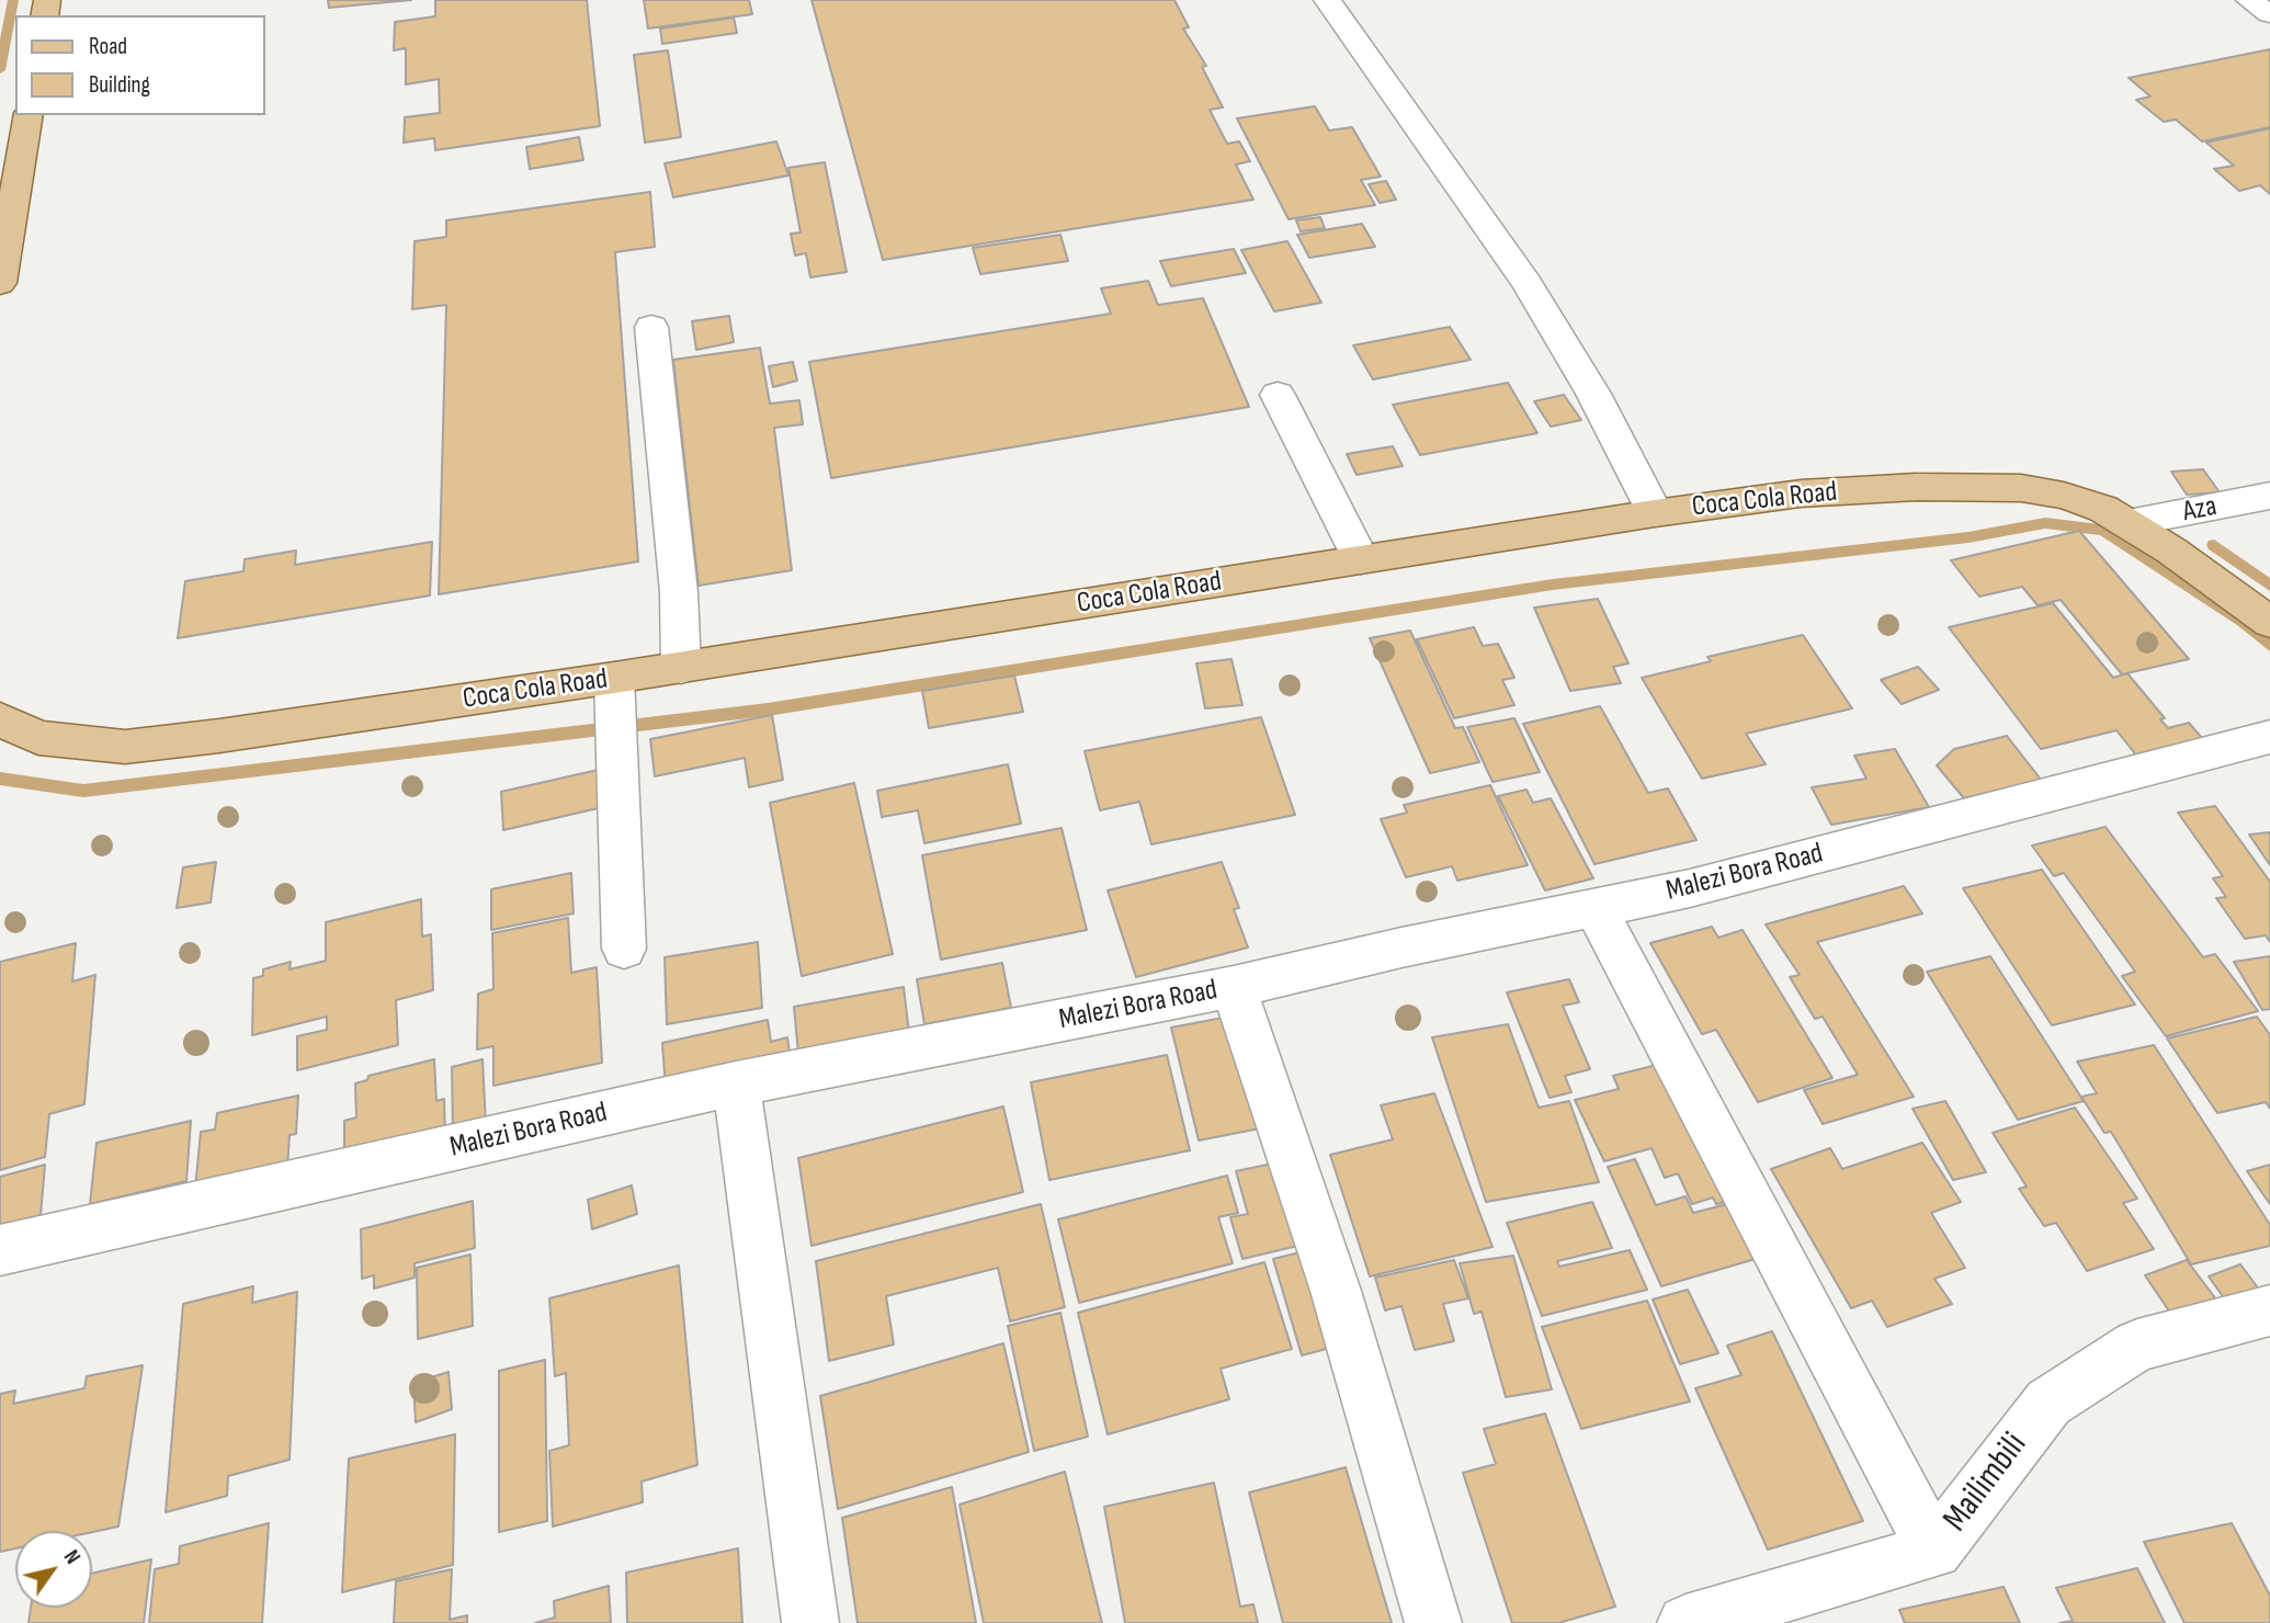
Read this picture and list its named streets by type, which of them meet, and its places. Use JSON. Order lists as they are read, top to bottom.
{
  "streets": {
    "main road": ["Coca Cola Road"],
    "street": ["Aza", "Malezi Bora Road", "Mailimbili"]
  },
  "crossings": [
    ["Coca Cola Road", "Aza"]
  ],
  "legend": ["Road", "Building"],
  "north": "top right"
}
